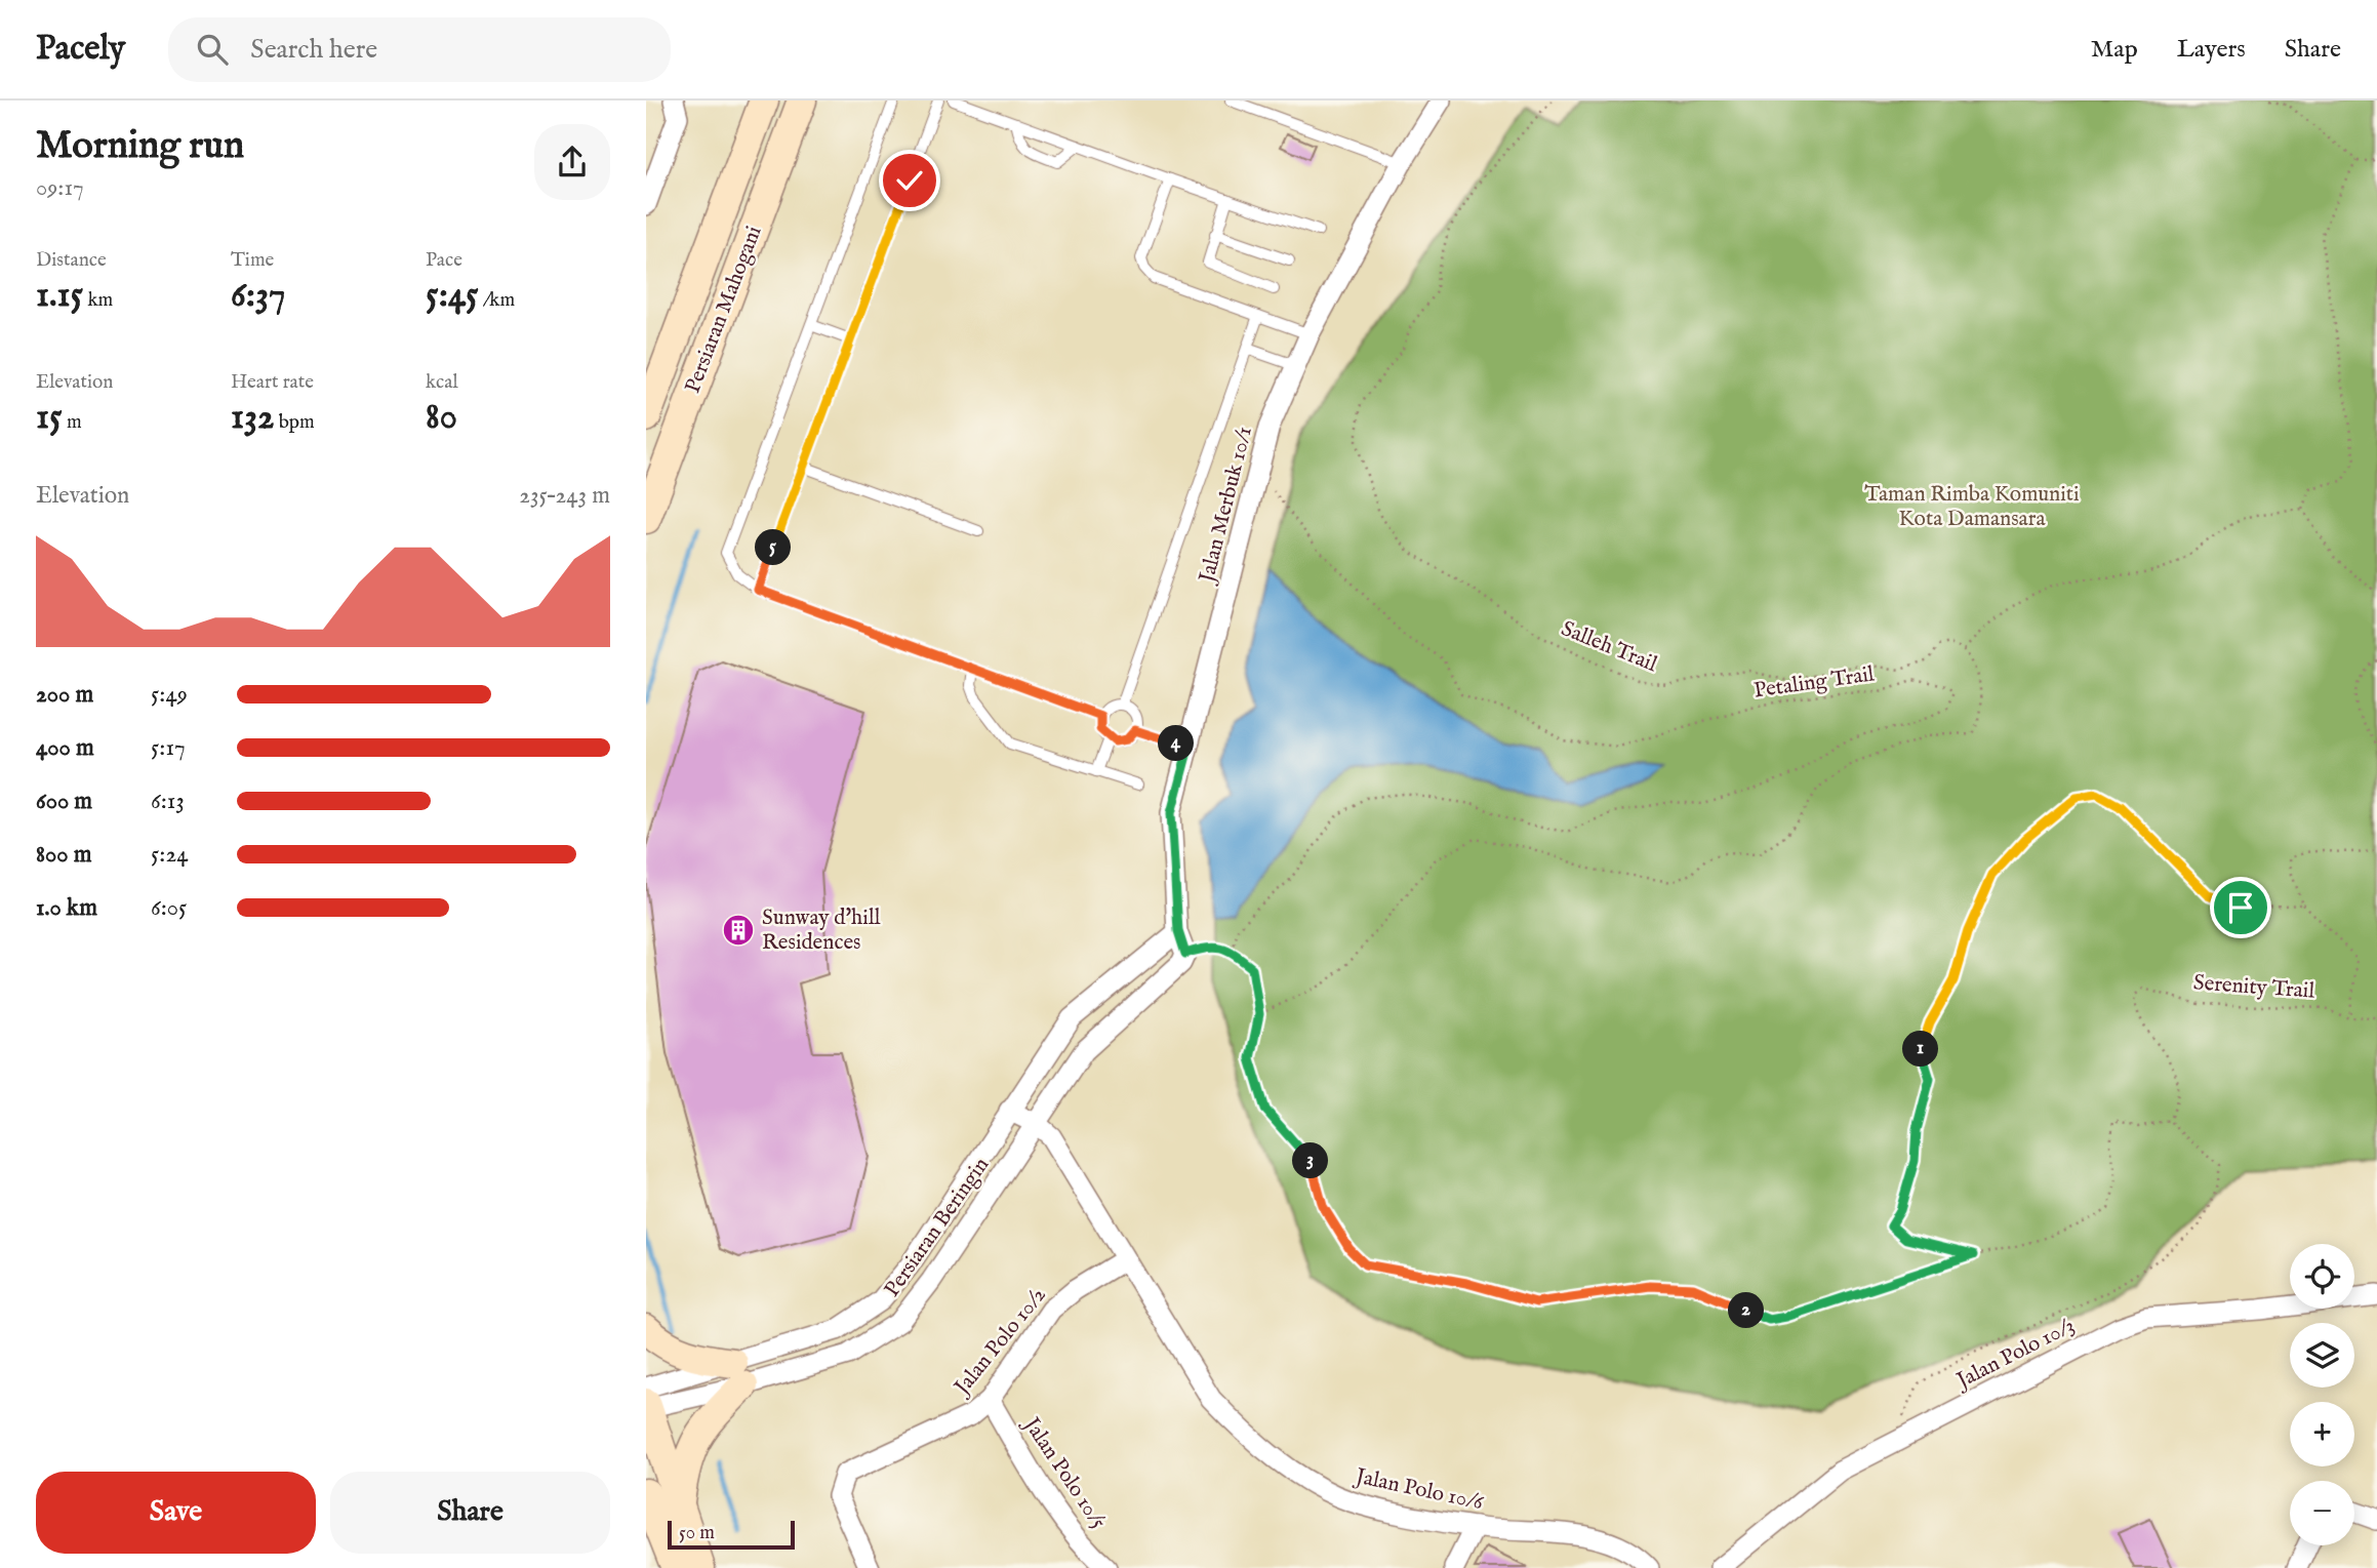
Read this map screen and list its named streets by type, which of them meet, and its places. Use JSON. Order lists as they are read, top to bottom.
{
  "streets": {
    "main road": ["Persiaran Mahogani"],
    "street": [
      "Jalan Merbuk 10/1",
      "Persiaran Beringin",
      "Jalan Polo 10/2",
      "Jalan Polo 10/3",
      "Jalan Polo 10/5",
      "Jalan Polo 10/6"
    ],
    "path": ["Salleh Trail", "Petaling Trail", "Serenity Trail"]
  },
  "crossings": [
    ["Jalan Merbuk 10/1", "Petaling Trail"],
    ["Jalan Merbuk 10/1", "Persiaran Beringin"],
    ["Persiaran Beringin", "Jalan Polo 10/6"],
    ["Jalan Polo 10/2", "Jalan Polo 10/5"],
    ["Jalan Polo 10/2", "Jalan Polo 10/6"]
  ],
  "parks": ["Taman Rimba Komuniti Kota Damansara"],
  "places": {
    "building": ["Sunway d'hill Residences"]
  },
  "scale_bar": "50 m",
  "page": {
    "header": "Pacely",
    "search": "Search here",
    "nav": ["Map", "Layers", "Share"],
    "heading": ["Morning run", "09:17"],
    "stats": [
      ["Distance", "1.15 km"],
      ["Time", "6:37"],
      ["Pace", "5:45 /km"],
      ["Elevation", "15 m"],
      ["Heart rate", "132 bpm"],
      ["kcal", "80"]
    ],
    "chart": ["Elevation", "235–243 m"],
    "pins": [
      "5",
      "4",
      "1",
      "3",
      "2"
    ],
    "list": [
      {
        "name": "200 m",
        "note": "5:49"
      },
      {
        "name": "400 m",
        "note": "5:17"
      },
      {
        "name": "600 m",
        "note": "6:13"
      },
      {
        "name": "800 m",
        "note": "5:24"
      },
      {
        "name": "1.0 km",
        "note": "6:05"
      }
    ],
    "map_buttons": ["+", "−"],
    "buttons": ["Save", "Share"],
    "scale": "50 m"
  }
}
